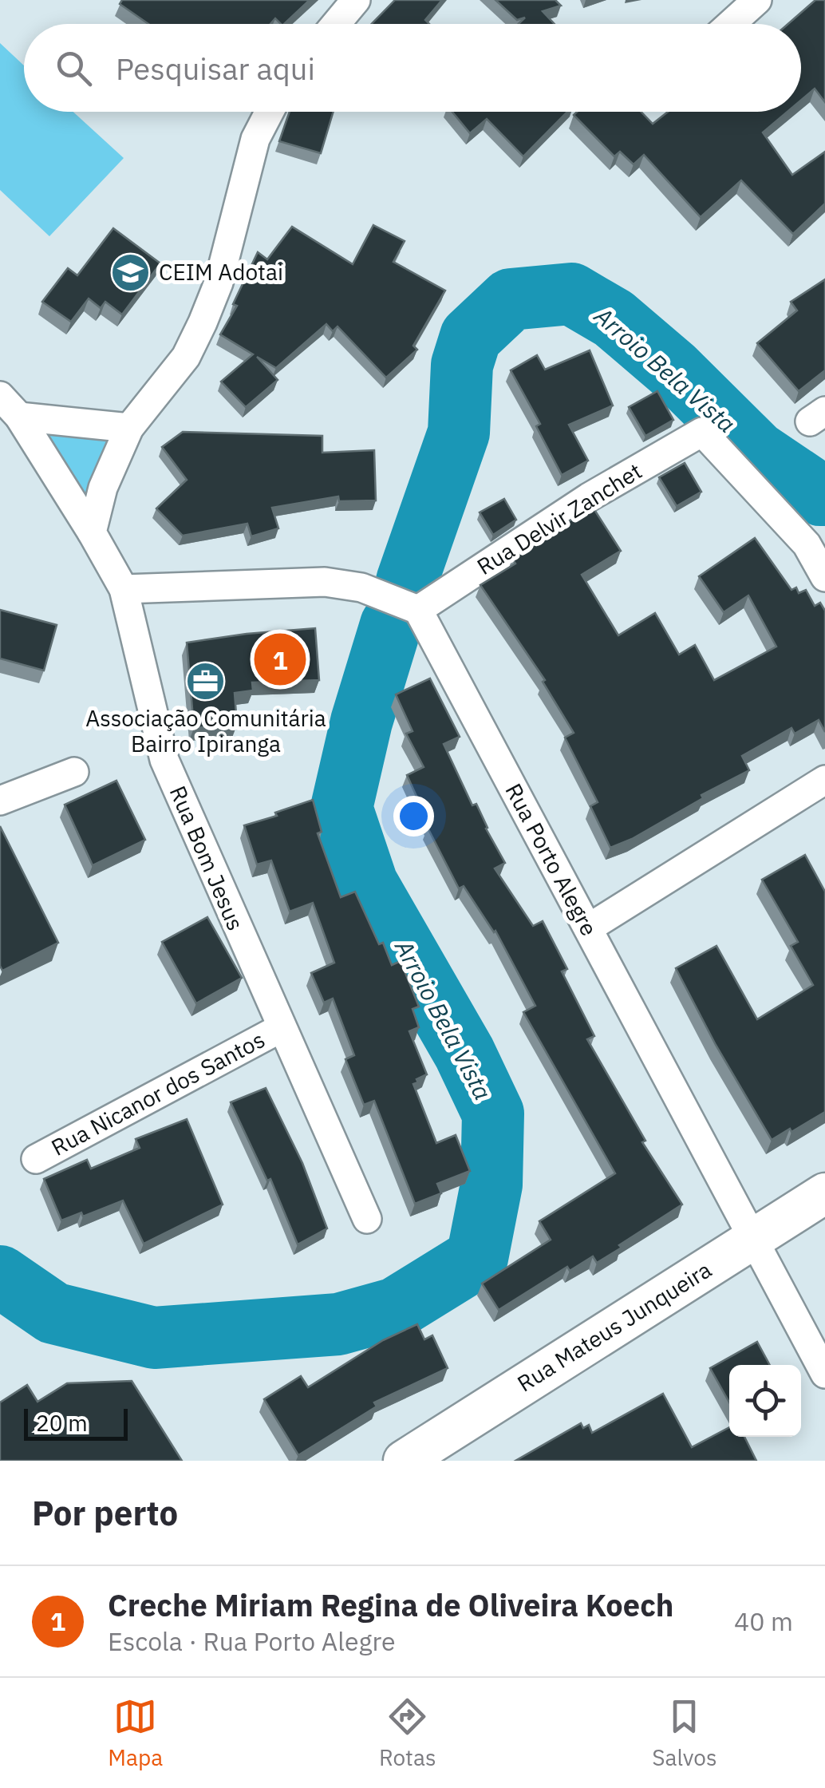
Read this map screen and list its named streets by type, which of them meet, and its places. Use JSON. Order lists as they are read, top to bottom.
{
  "streets": {
    "main road": ["Rua Mateus Junqueira"],
    "street": [
      "Rua Delvir Zanchet",
      "Rua Bom Jesus",
      "Rua Porto Alegre",
      "Rua Nicanor dos Santos"
    ]
  },
  "crossings": [
    ["Rua Delvir Zanchet", "Rua Porto Alegre"],
    ["Rua Bom Jesus", "Rua Nicanor dos Santos"],
    ["Rua Porto Alegre", "Rua Mateus Junqueira"]
  ],
  "water": ["Arroio Bela Vista"],
  "places": {
    "school or university": ["CEIM Adotai"],
    "office": ["Associação Comunitária Bairro Ipiranga"]
  },
  "scale_bar": "20 m",
  "page": {
    "search": "Pesquisar aqui",
    "pins": "1",
    "scale": "20 m",
    "heading": "Por perto",
    "list": [
      {
        "mark": "1",
        "name": "Creche Miriam Regina de Oliveira Koech",
        "note": "Escola · Rua Porto Alegre",
        "value": "40 m"
      }
    ],
    "nav": ["Mapa", "Rotas", "Salvos"]
  }
}
